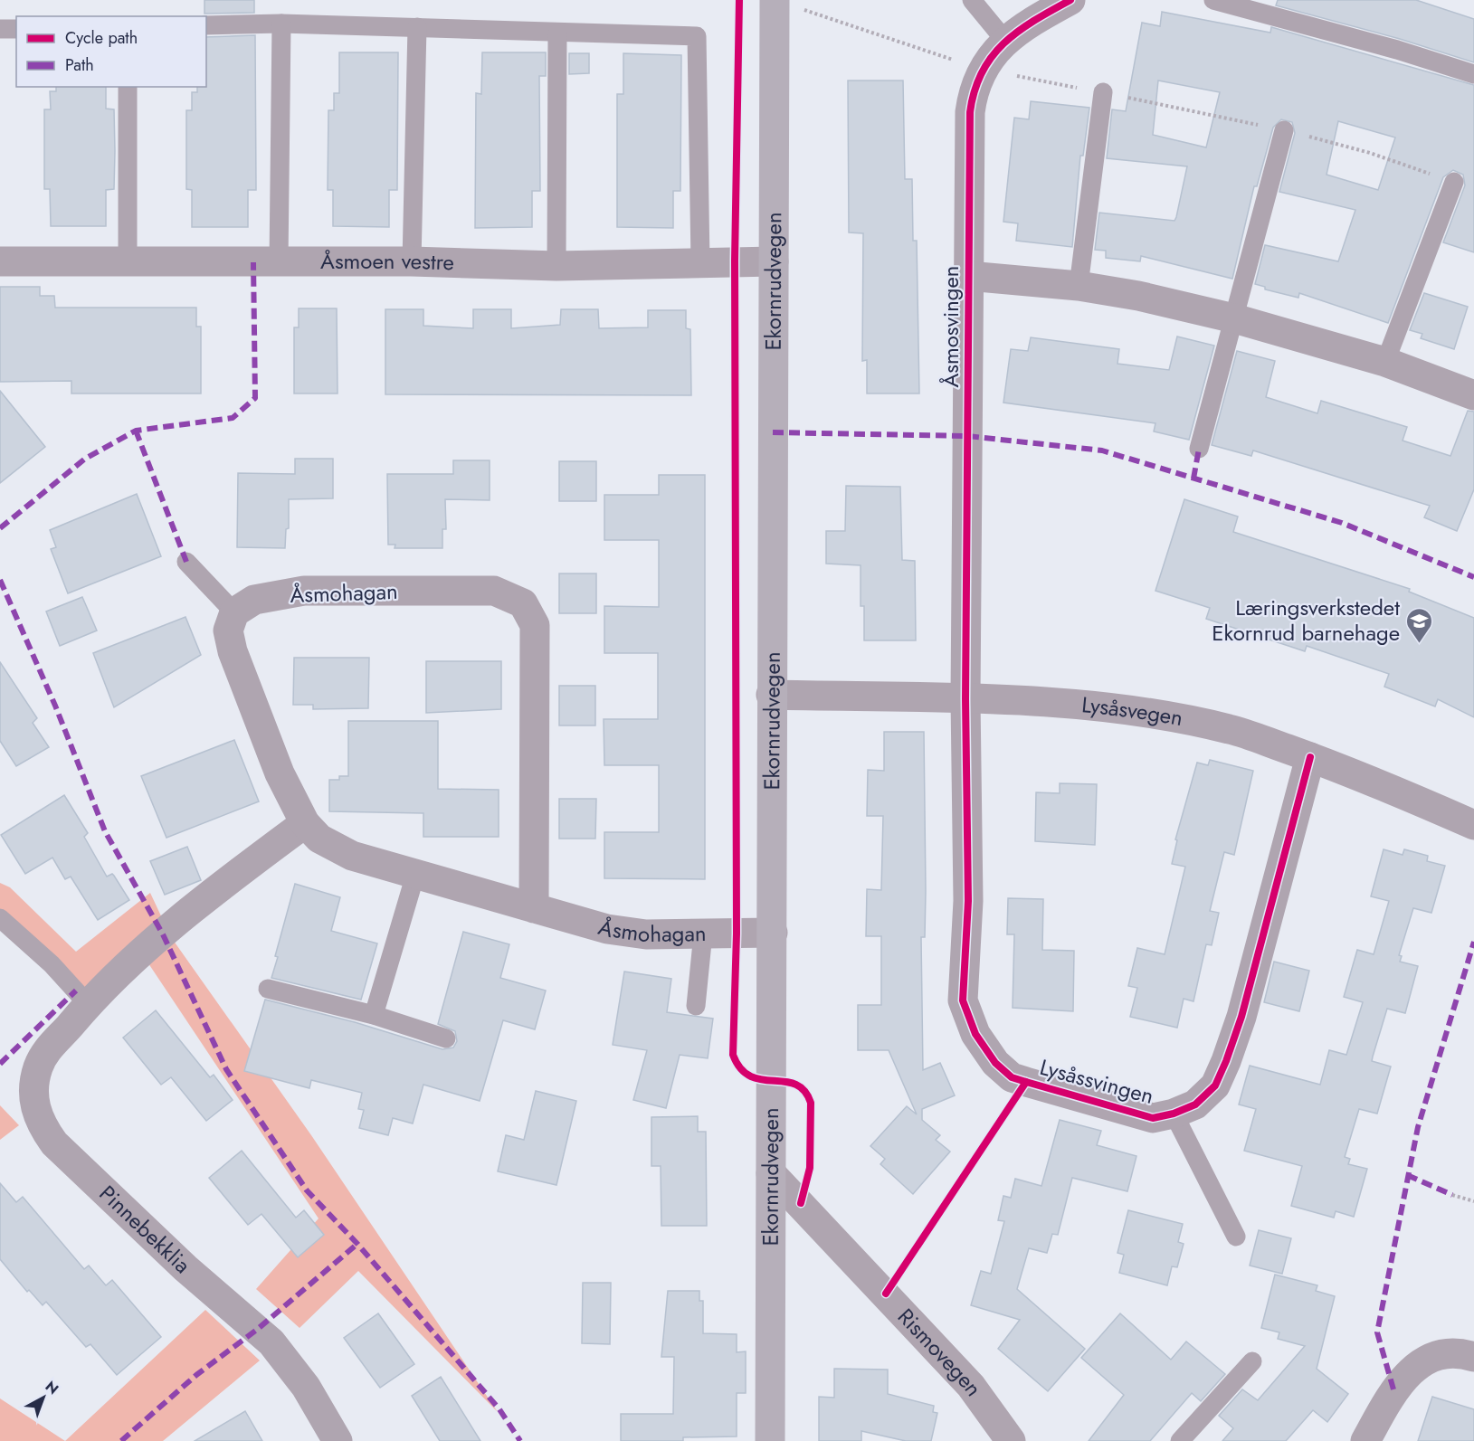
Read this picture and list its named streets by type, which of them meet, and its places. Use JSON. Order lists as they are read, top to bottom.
{
  "streets": {
    "main road": ["Ekornrudvegen"],
    "street": [
      "Åsmoen vestre",
      "Åsmosvingen",
      "Åsmohagan",
      "Lysåsvegen",
      "Lysåssvingen",
      "Pinnebekklia",
      "Rismovegen"
    ]
  },
  "crossings": [
    ["Åsmoen vestre", "Ekornrudvegen"],
    ["Ekornrudvegen", "Åsmohagan"],
    ["Ekornrudvegen", "Lysåsvegen"],
    ["Ekornrudvegen", "Rismovegen"],
    ["Åsmosvingen", "Lysåsvegen"],
    ["Åsmosvingen", "Lysåssvingen"],
    ["Åsmohagan", "Pinnebekklia"],
    ["Lysåsvegen", "Lysåssvingen"]
  ],
  "places": {
    "school or university": ["Læringsverkstedet Ekornrud barnehage"]
  },
  "legend": ["Cycle path", "Path"],
  "north": "top right"
}
